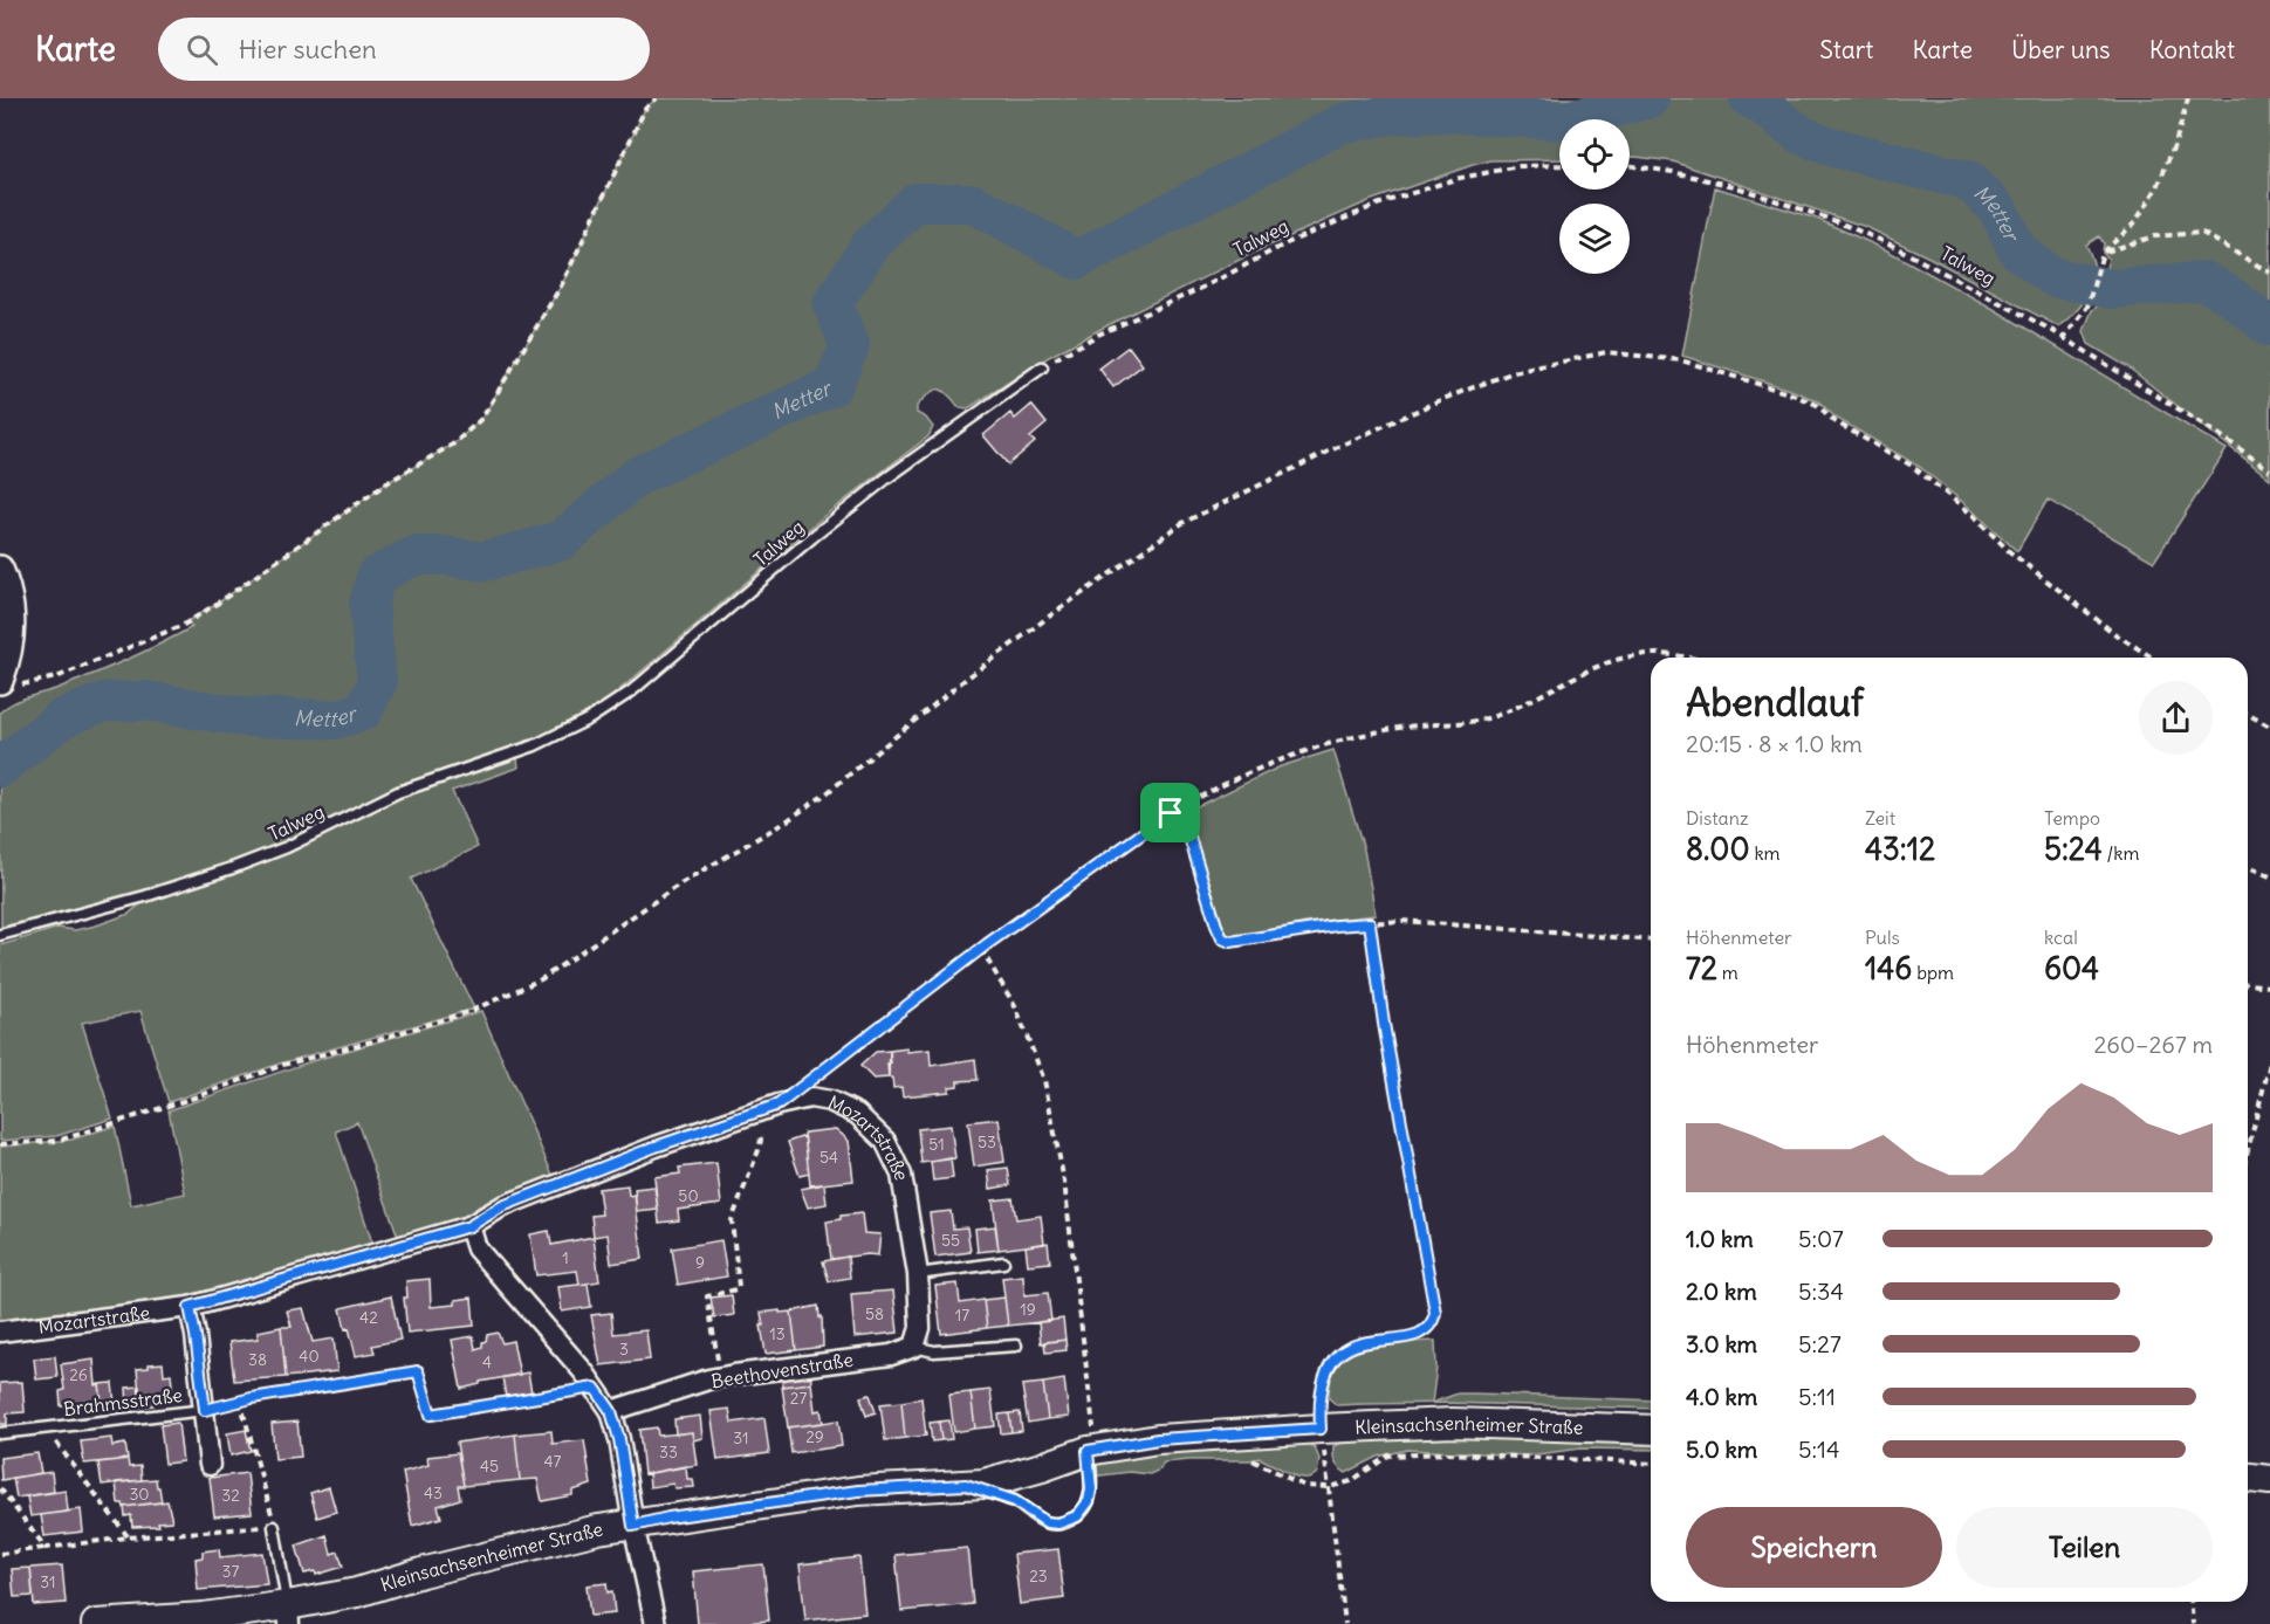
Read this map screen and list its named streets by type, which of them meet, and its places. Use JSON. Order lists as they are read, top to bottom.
{
  "streets": {
    "main road": ["Kleinsachsenheimer Straße"],
    "street": ["Mozartstraße", "Beethovenstraße"],
    "lane": ["Talweg", "Brahmsstraße"]
  },
  "crossings": [
    ["Mozartstraße", "Beethovenstraße"]
  ],
  "water": ["Metter"],
  "house_numbers": [
    "53",
    "51",
    "54",
    "50",
    "55",
    "1",
    "9",
    "19",
    "58",
    "17",
    "42",
    "13",
    "3",
    "40",
    "38",
    "4",
    "26",
    "27",
    "29",
    "31",
    "33",
    "47",
    "45",
    "43",
    "30",
    "32",
    "37",
    "23",
    "31"
  ],
  "page": {
    "header": "Karte",
    "search": "Hier suchen",
    "nav": [
      "Start",
      "Karte",
      "Über uns",
      "Kontakt"
    ],
    "heading": ["Abendlauf", "20:15 · 8 × 1.0 km"],
    "stats": [
      ["Distanz", "8.00 km"],
      ["Zeit", "43:12"],
      ["Tempo", "5:24 /km"],
      ["Höhenmeter", "72 m"],
      ["Puls", "146 bpm"],
      ["kcal", "604"]
    ],
    "chart": ["Höhenmeter", "260–267 m"],
    "list": [
      {
        "name": "1.0 km",
        "note": "5:07"
      },
      {
        "name": "2.0 km",
        "note": "5:34"
      },
      {
        "name": "3.0 km",
        "note": "5:27"
      },
      {
        "name": "4.0 km",
        "note": "5:11"
      },
      {
        "name": "5.0 km",
        "note": "5:14"
      }
    ],
    "buttons": ["Speichern", "Teilen"]
  }
}
